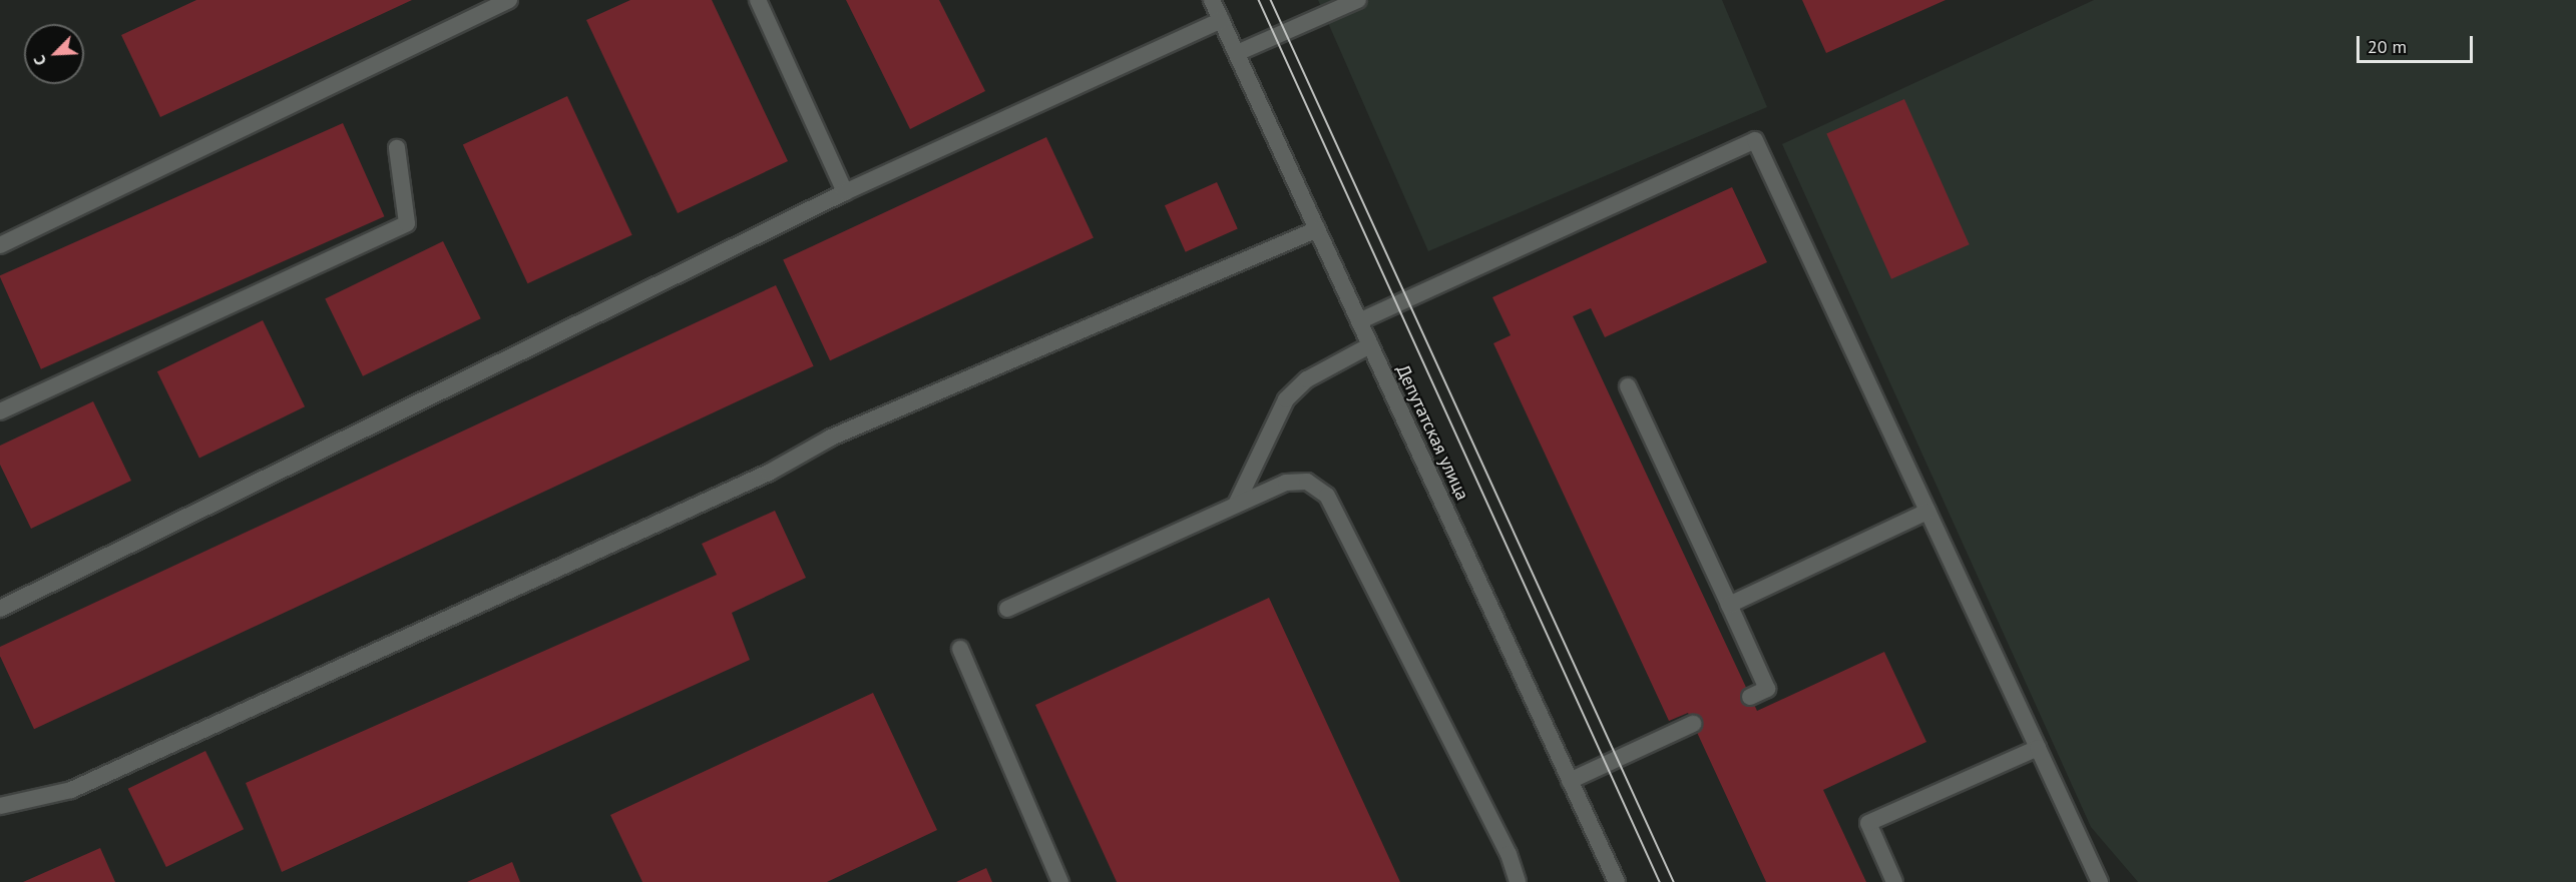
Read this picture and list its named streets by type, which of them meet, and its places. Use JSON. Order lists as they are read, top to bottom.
{
  "streets": {
    "street": ["Депутатская улица"]
  },
  "scale_bar": "20 m",
  "north": "bottom left"
}
